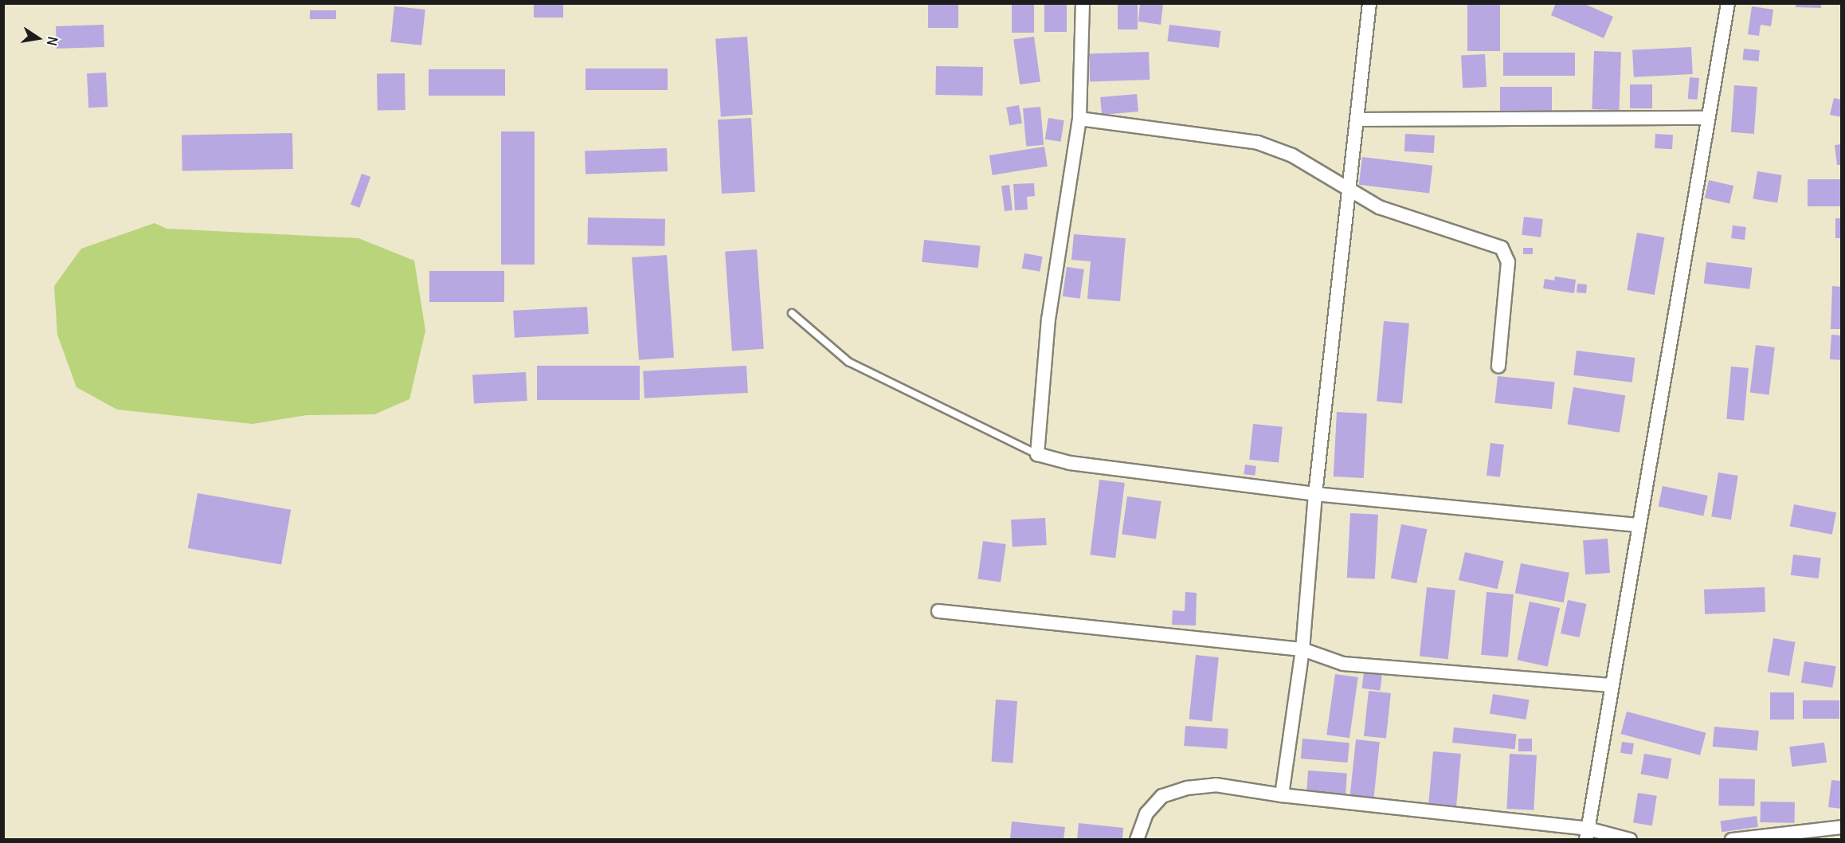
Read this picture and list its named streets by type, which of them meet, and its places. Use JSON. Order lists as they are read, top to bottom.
{
  "north": "right"
}
